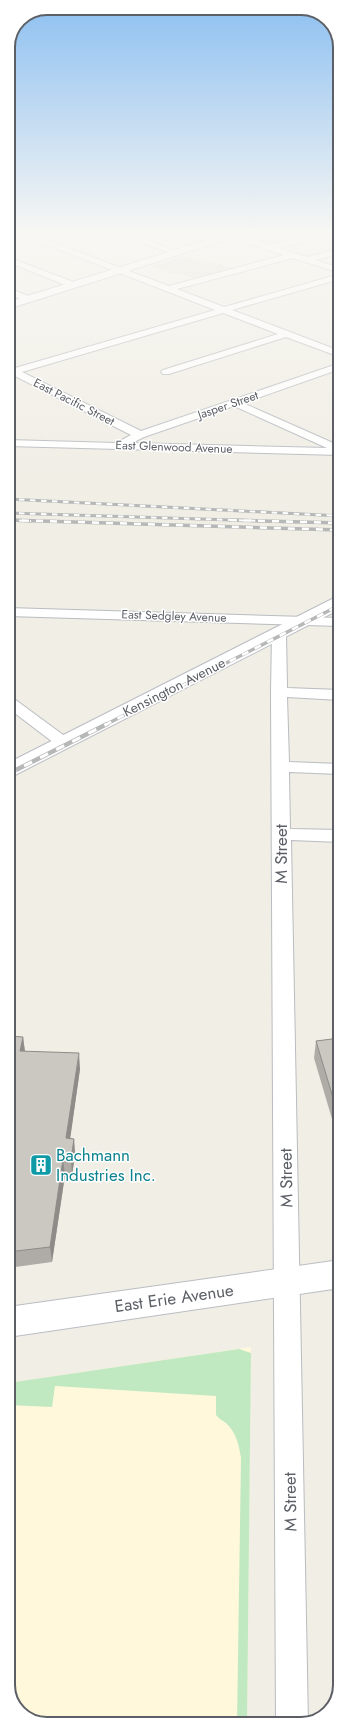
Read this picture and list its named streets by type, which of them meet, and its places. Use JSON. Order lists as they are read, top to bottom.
{
  "streets": {
    "main road": ["Kensington Avenue", "East Erie Avenue"],
    "street": [
      "East Pacific Street",
      "Jasper Street",
      "East Glenwood Avenue",
      "East Sedgley Avenue",
      "M Street"
    ]
  },
  "crossings": [
    ["East Pacific Street", "Jasper Street"],
    ["Jasper Street", "East Glenwood Avenue"],
    ["East Sedgley Avenue", "Kensington Avenue"],
    ["Kensington Avenue", "M Street"],
    ["M Street", "East Erie Avenue"]
  ],
  "places": {
    "building": ["Bachmann Industries Inc."]
  }
}
